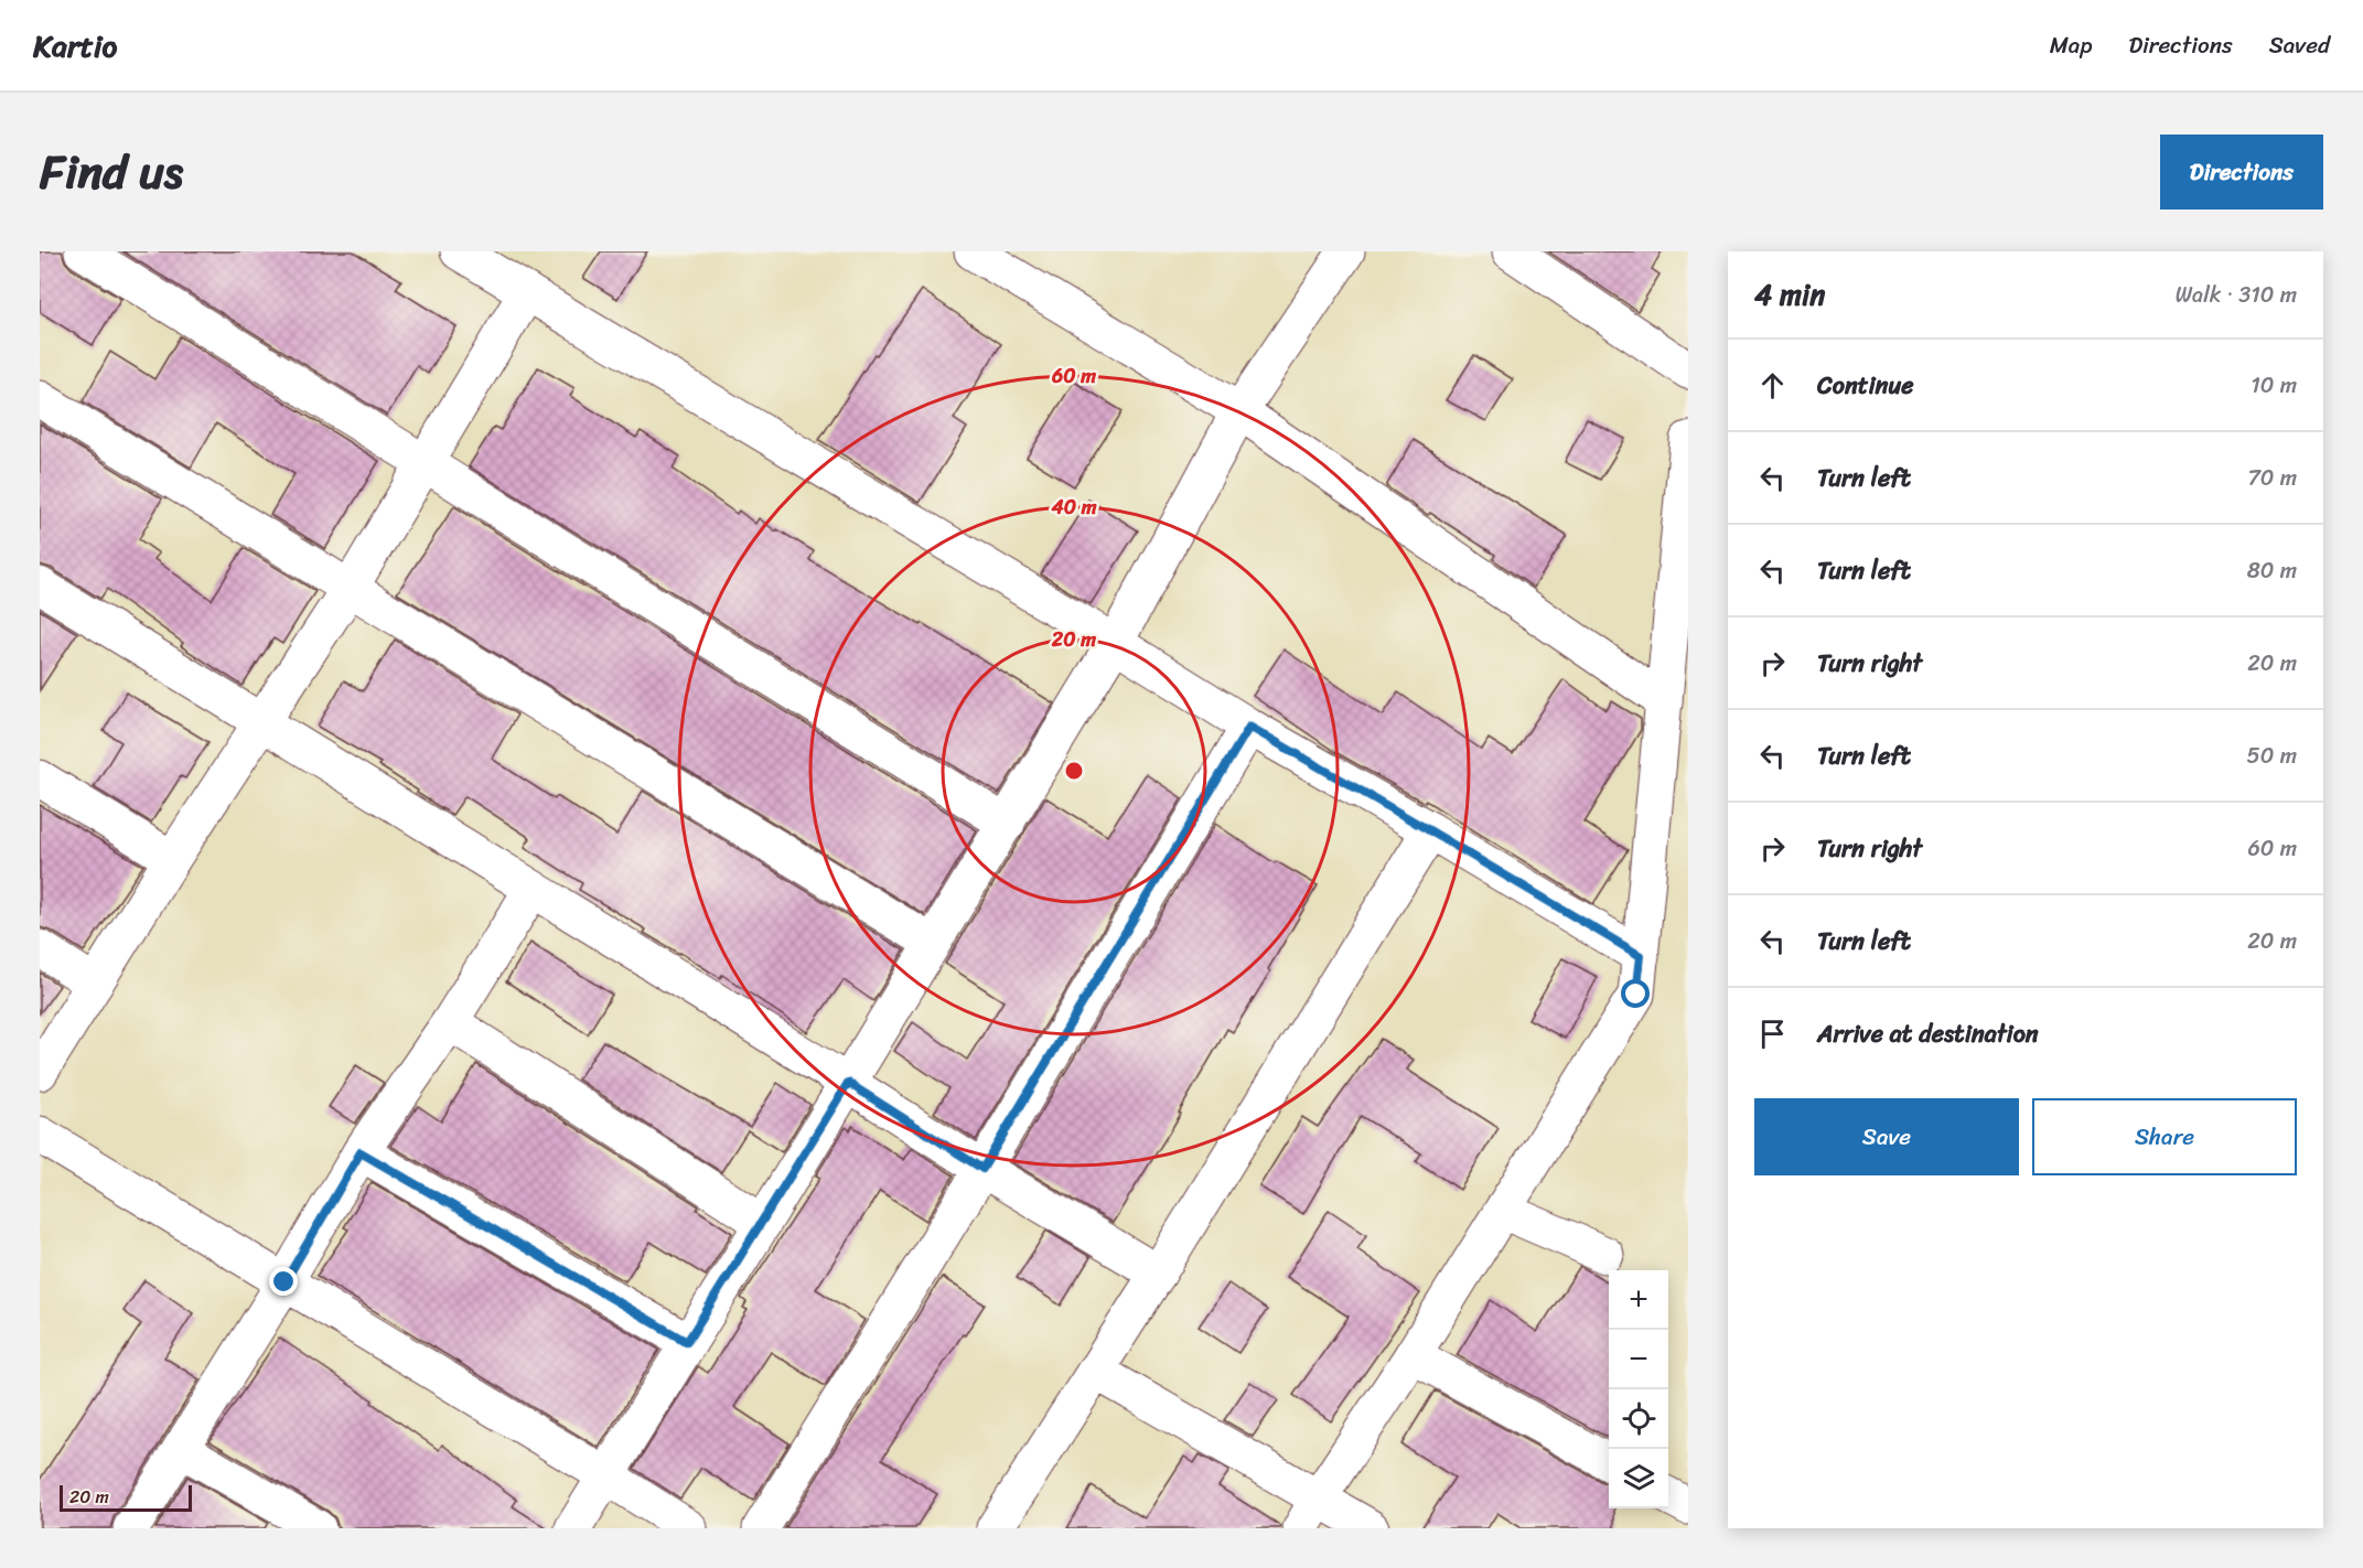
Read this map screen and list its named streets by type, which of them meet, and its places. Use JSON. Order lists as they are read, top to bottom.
{
  "scale_bar": "20 m",
  "page": {
    "header": "Kartio",
    "nav": ["Map", "Directions", "Saved"],
    "title": "Find us",
    "buttons": [
      "Directions",
      ["Save", "Share"]
    ],
    "heading": ["4 min", "Walk · 310 m"],
    "list": [
      ["Continue", "10 m"],
      ["Turn left", "70 m"],
      ["Turn left", "80 m"],
      ["Turn right", "20 m"],
      ["Turn left", "50 m"],
      ["Turn right", "60 m"],
      ["Turn left", "20 m"],
      "Arrive at destination"
    ],
    "map_buttons": ["+", "−"],
    "scale": "20 m"
  },
  "rings": ["60 m", "40 m", "20 m"]
}
